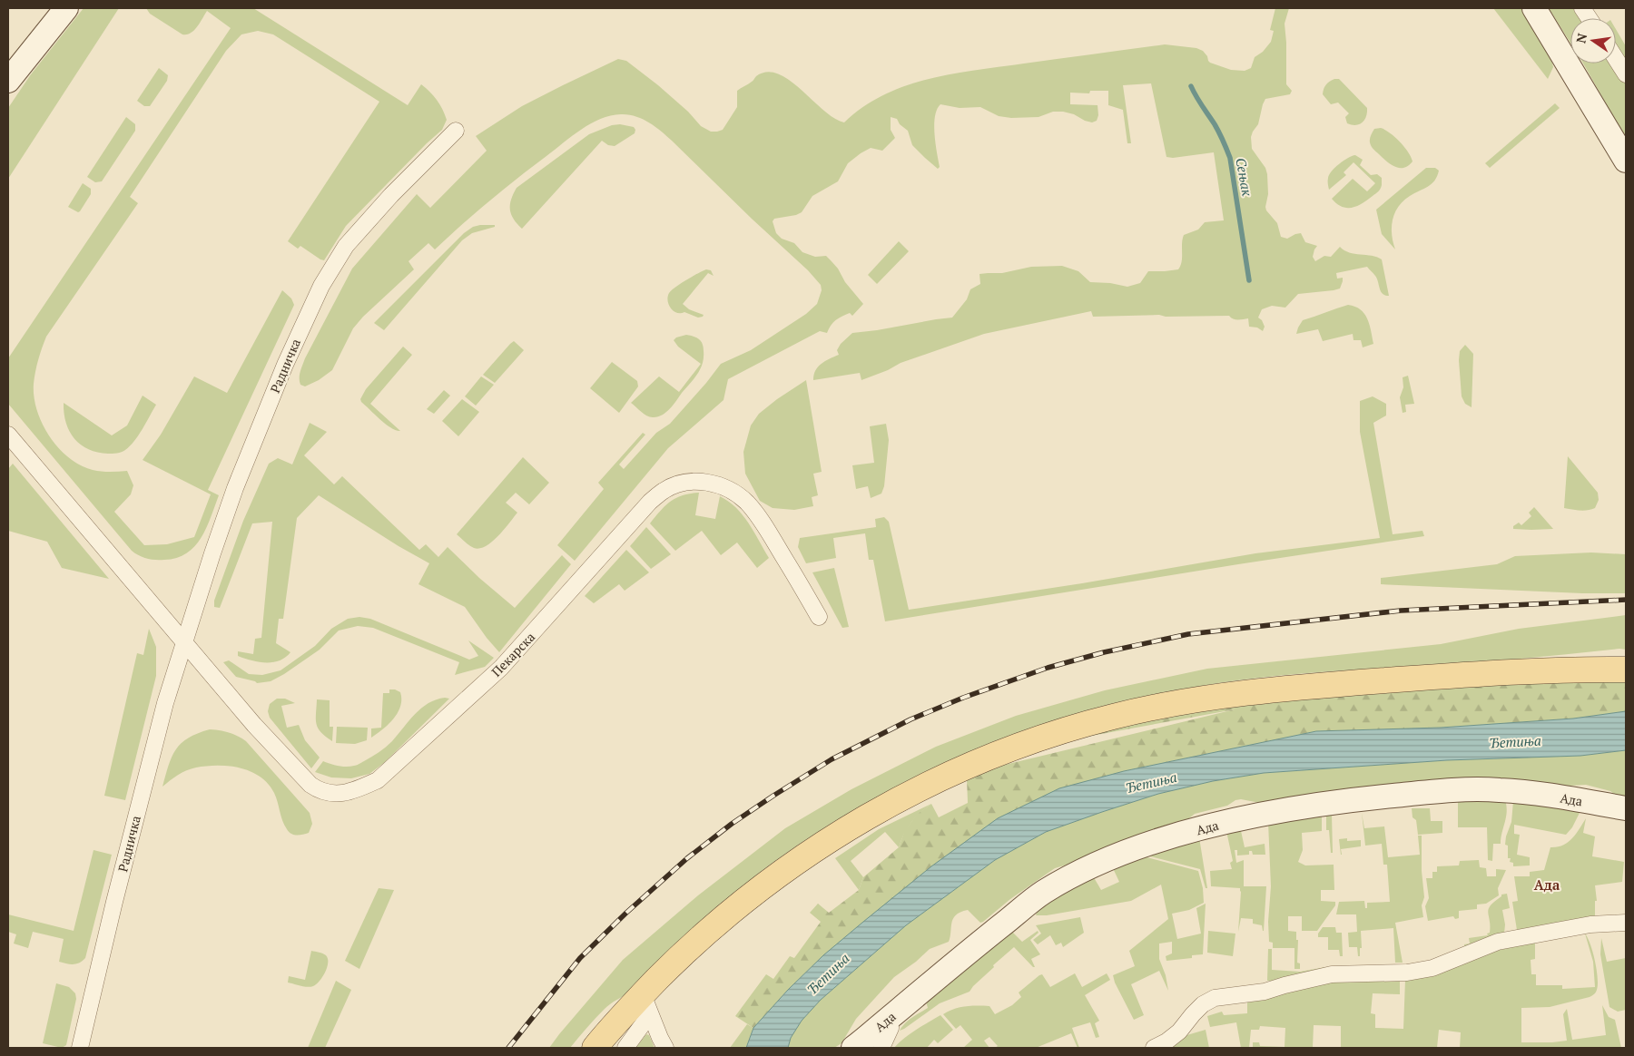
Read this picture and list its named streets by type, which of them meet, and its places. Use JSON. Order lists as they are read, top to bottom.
{
  "streets": {
    "street": ["Радничка", "Пекарска", "Ада"]
  },
  "crossings": [
    ["Радничка", "Пекарска"]
  ],
  "districts": ["Ада"],
  "water": ["Сењак", "Ђетиња"],
  "north": "left"
}
